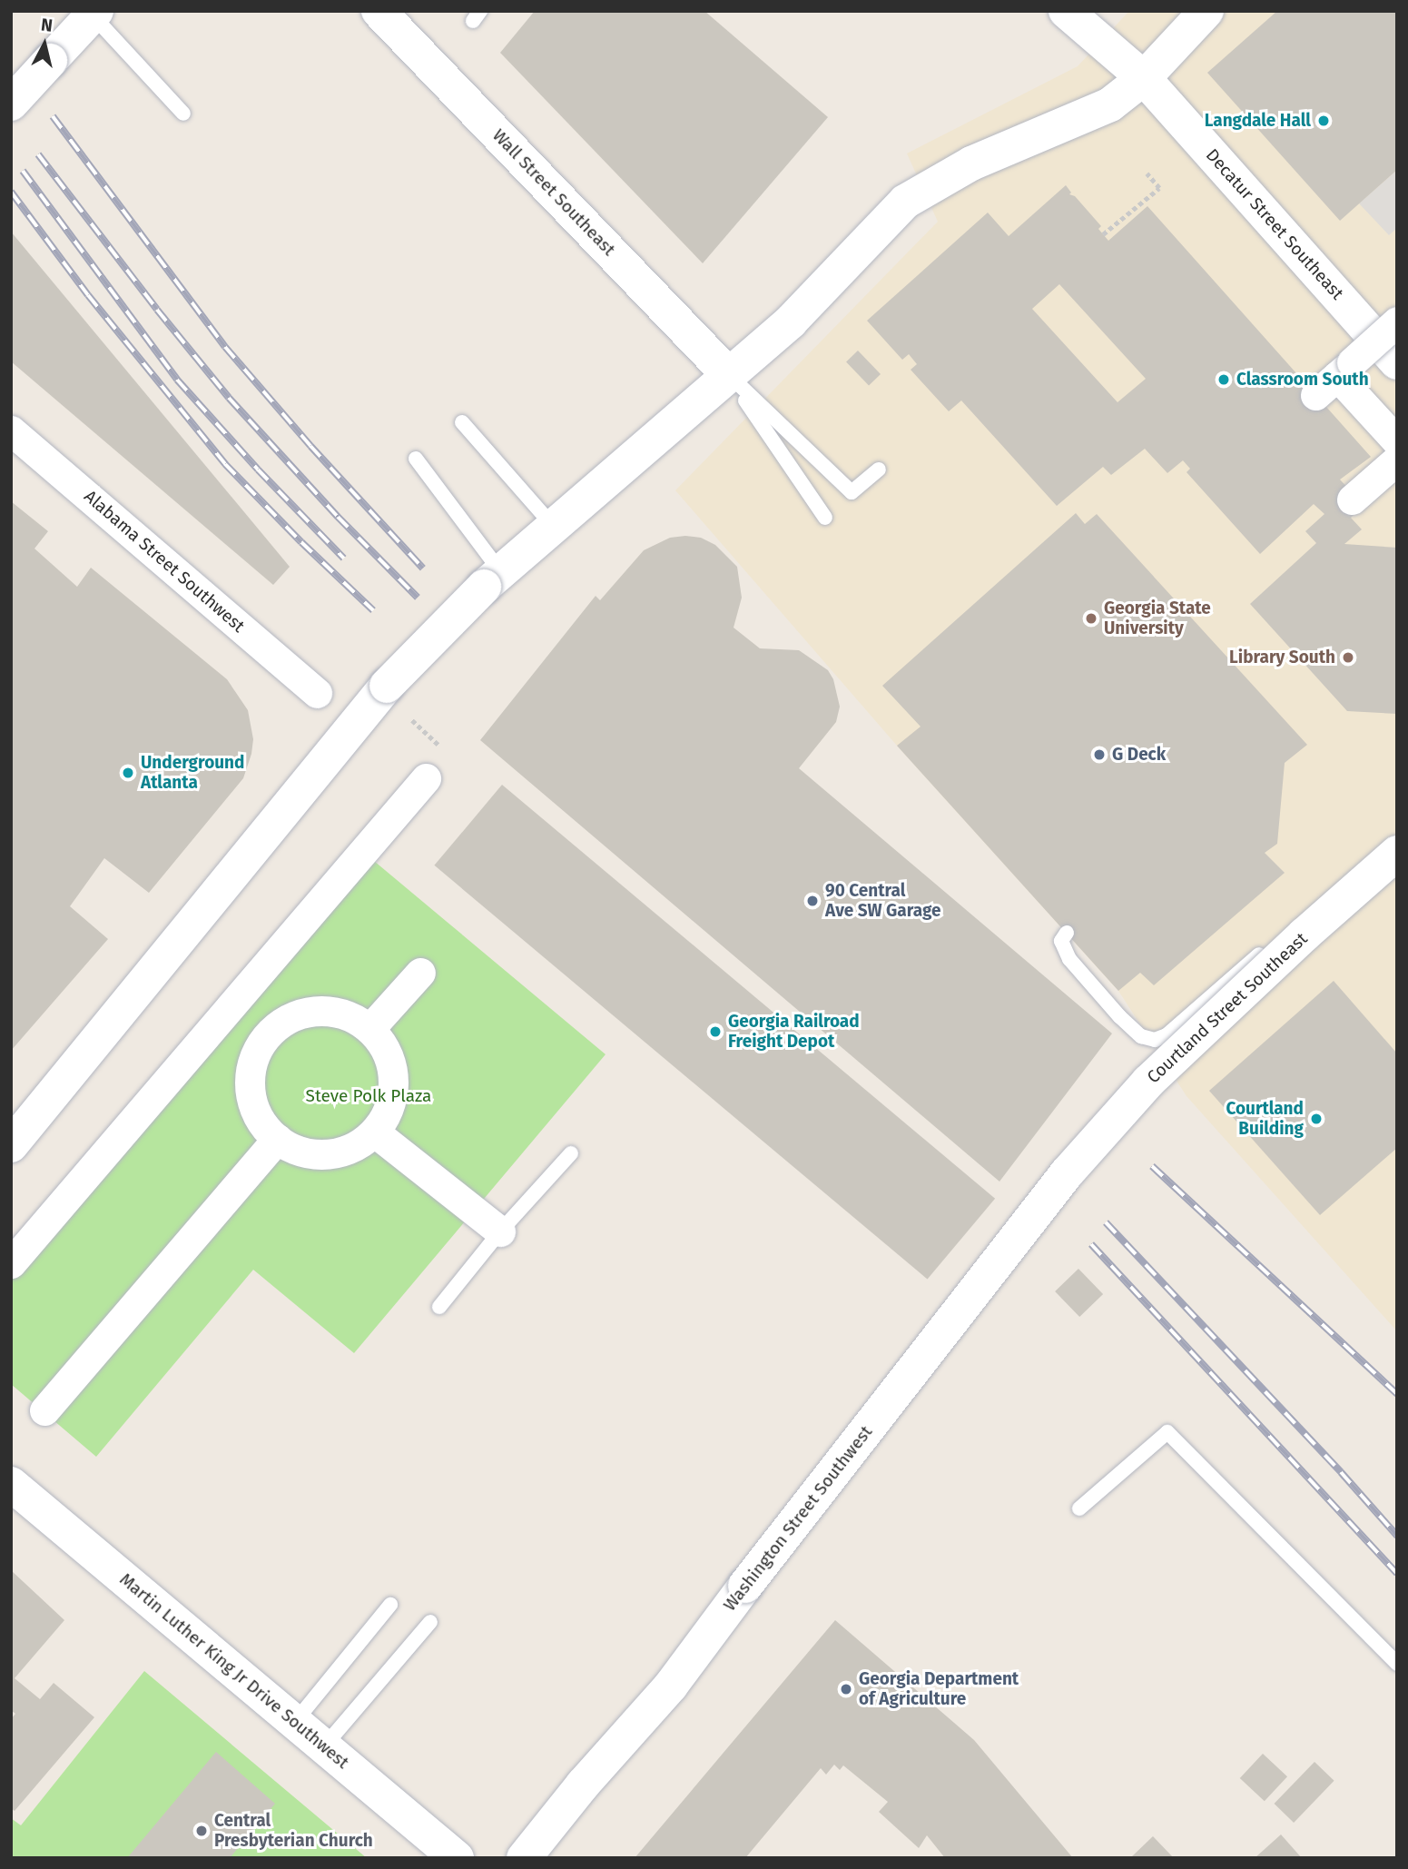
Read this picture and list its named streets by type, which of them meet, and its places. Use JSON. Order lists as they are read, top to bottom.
{
  "streets": {
    "main road": [
      "Wall Street Southeast",
      "Decatur Street Southeast",
      "Courtland Street Southeast",
      "Washington Street Southwest",
      "Martin Luther King Jr Drive Southwest"
    ],
    "street": ["Alabama Street Southwest"]
  },
  "crossings": [
    ["Courtland Street Southeast", "Washington Street Southwest"]
  ],
  "parks": ["Steve Polk Plaza"],
  "places": [
    "Langdale Hall",
    "Classroom South",
    "Georgia State University",
    "Library South",
    "G Deck",
    "Underground Atlanta",
    "90 Central Ave SW Garage",
    "Georgia Railroad Freight Depot",
    "Courtland Building",
    "Georgia Department of Agriculture",
    "Central Presbyterian Church"
  ],
  "north": "top"
}
